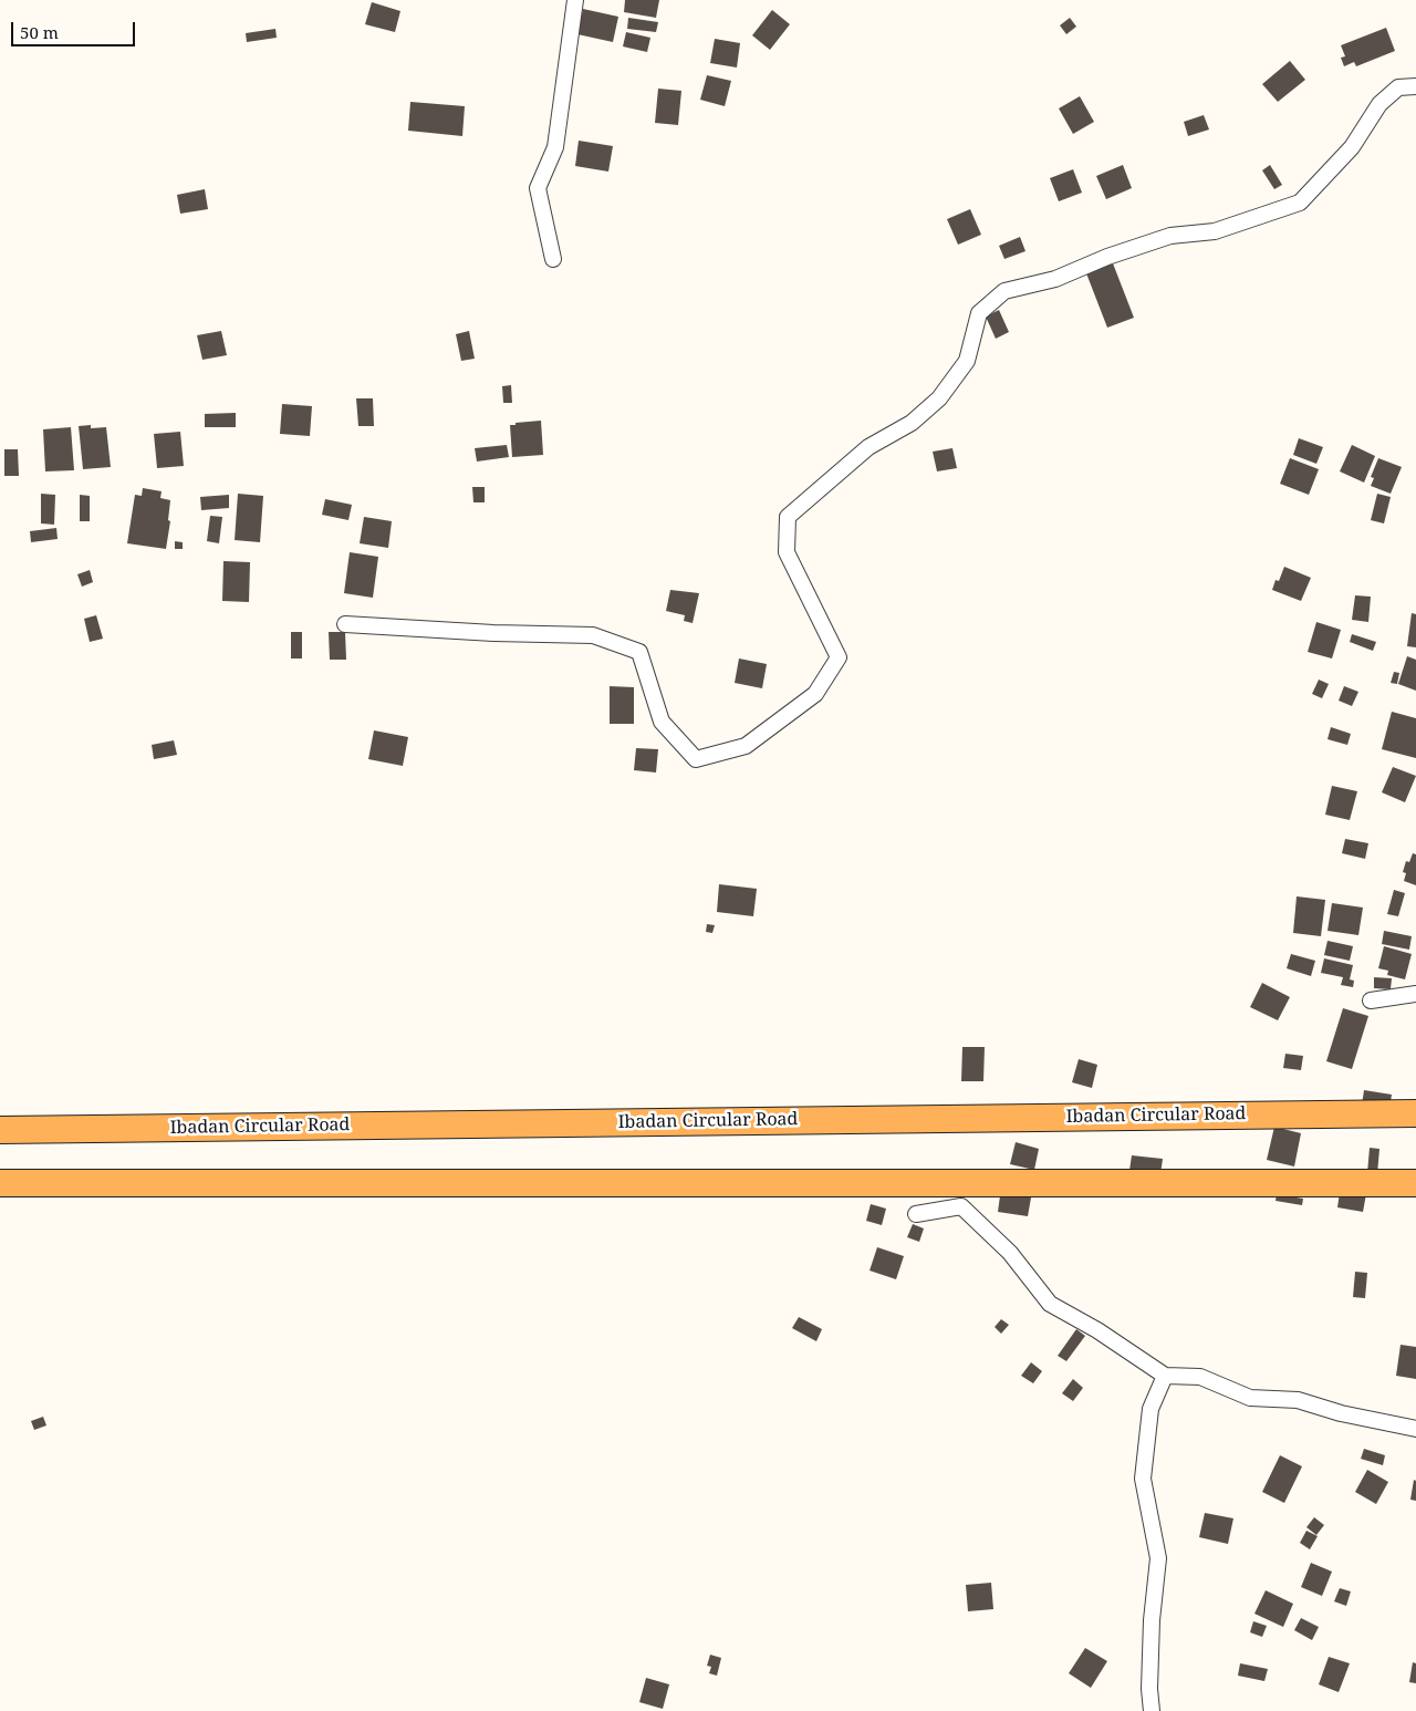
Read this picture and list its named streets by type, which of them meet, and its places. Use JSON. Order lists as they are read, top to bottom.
{
  "streets": {
    "highway": ["Ibadan Circular Road"]
  },
  "scale_bar": "50 m"
}
